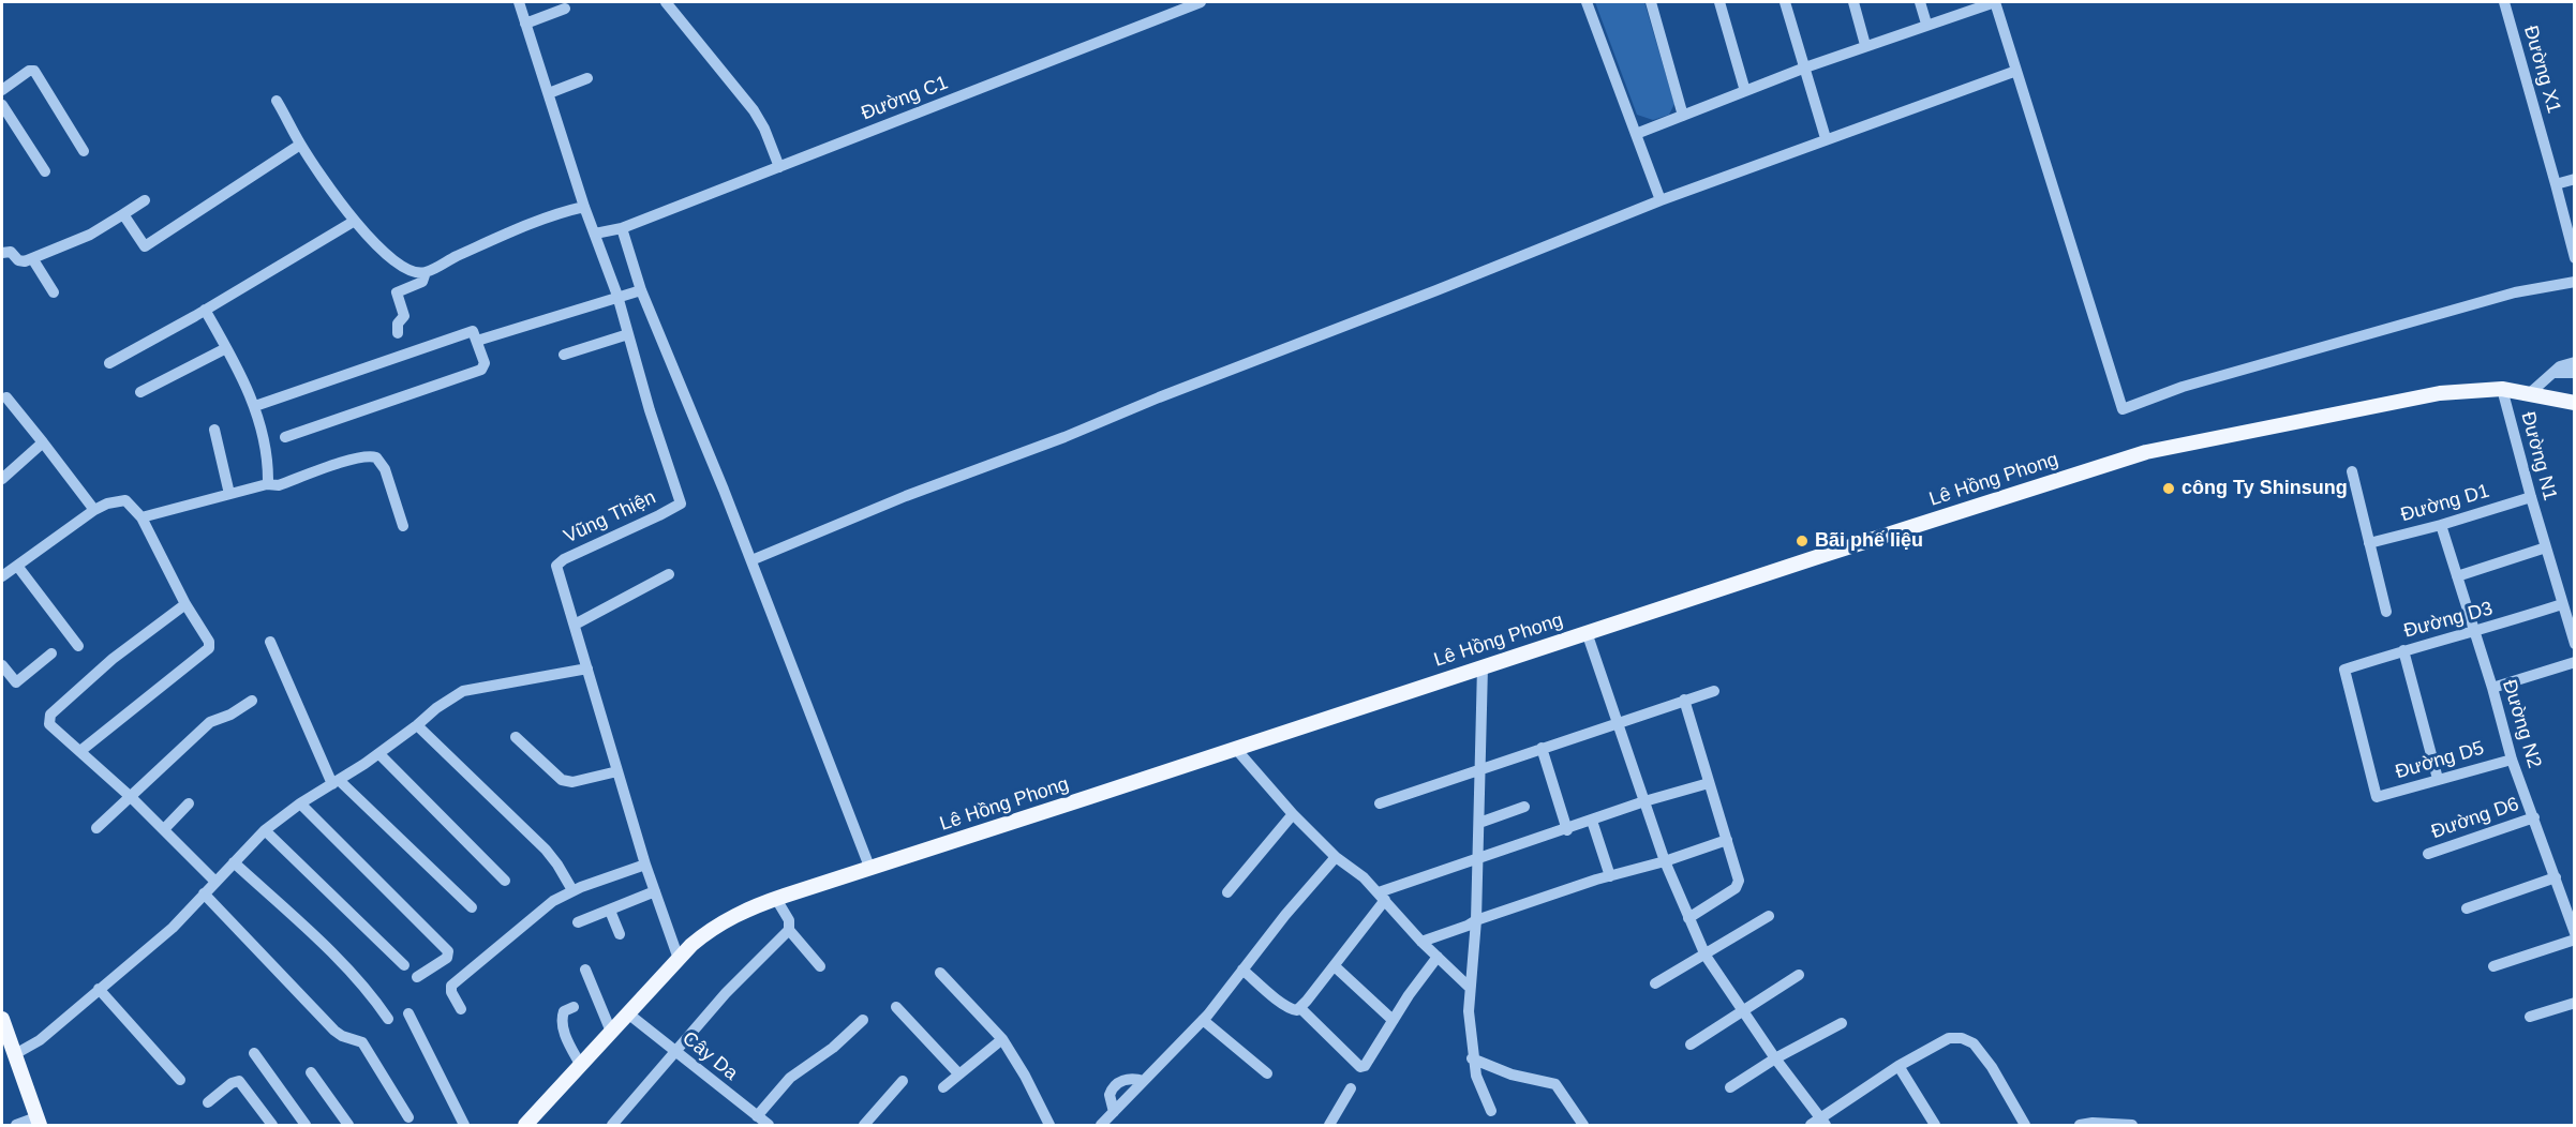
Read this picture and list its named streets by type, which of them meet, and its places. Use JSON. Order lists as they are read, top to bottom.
{
  "streets": {
    "main road": ["Lê Hồng Phong"],
    "street": [
      "Đường X1",
      "Đường C1",
      "Đường N1",
      "Đường D1",
      "Vũng Thiện",
      "Đường D3",
      "Đường N2",
      "Đường D5",
      "Đường D6",
      "Cây Da"
    ]
  },
  "crossings": [
    ["Đường C1", "Vũng Thiện"],
    ["Đường N1", "Lê Hồng Phong"],
    ["Đường N1", "Đường D1"],
    ["Đường N1", "Đường D3"],
    ["Lê Hồng Phong", "Vũng Thiện"],
    ["Lê Hồng Phong", "Cây Da"],
    ["Đường D1", "Đường N2"],
    ["Đường D3", "Đường N2"],
    ["Đường D3", "Đường D5"],
    ["Đường N2", "Đường D5"],
    ["Đường N2", "Đường D6"]
  ],
  "places": ["công Ty Shinsung", "Bãi phế liệu"]
}
